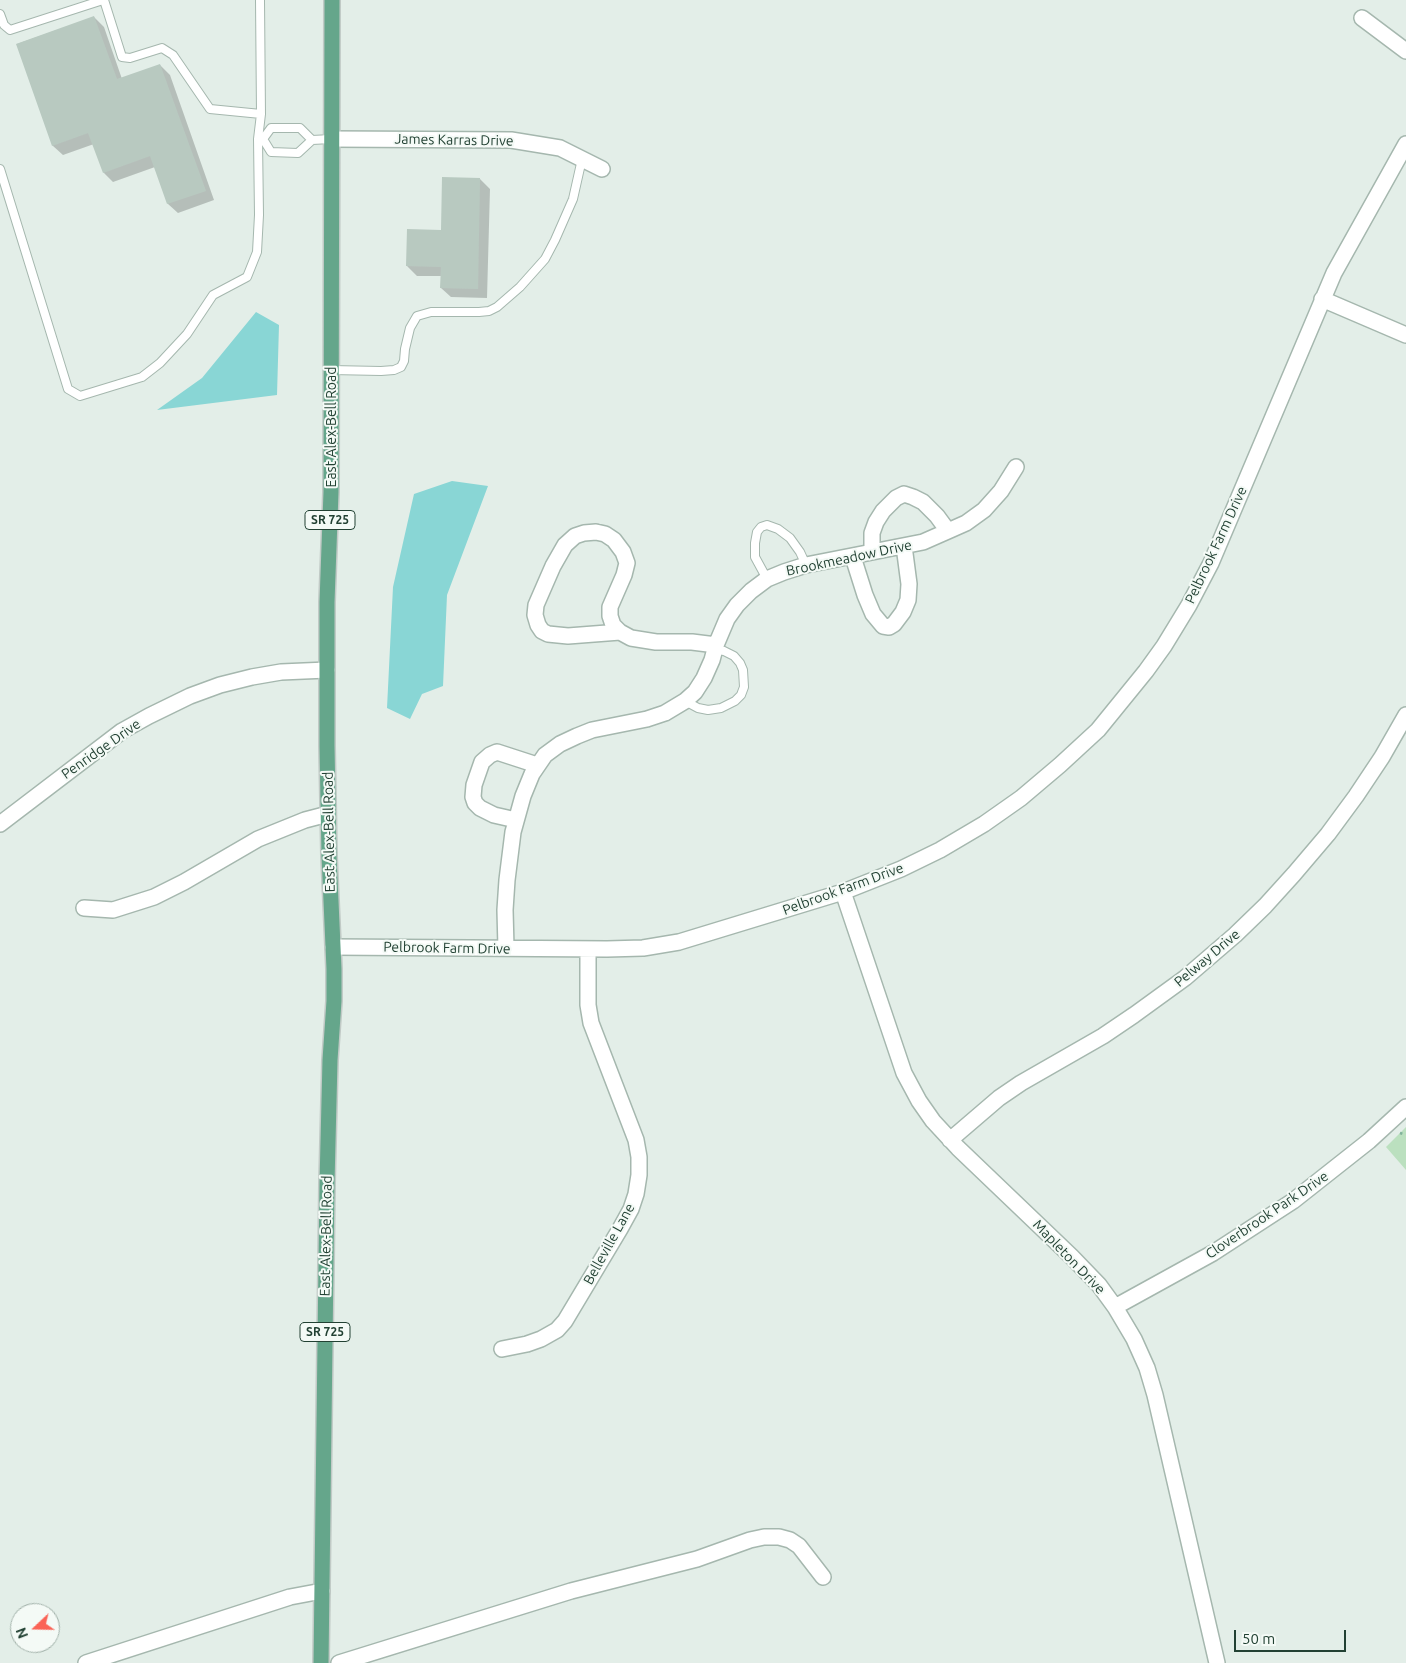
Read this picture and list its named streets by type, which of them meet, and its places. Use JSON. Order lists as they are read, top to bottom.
{
  "streets": {
    "main road": ["East Alex-Bell Road", "SR 725"],
    "street": [
      "James Karras Drive",
      "Pelbrook Farm Drive",
      "Brookmeadow Drive",
      "Penridge Drive",
      "Pelway Drive",
      "Cloverbrook Park Drive",
      "Belleville Lane",
      "Mapleton Drive"
    ]
  },
  "crossings": [
    ["James Karras Drive", "East Alex-Bell Road"],
    ["East Alex-Bell Road", "Pelbrook Farm Drive"],
    ["East Alex-Bell Road", "Penridge Drive"],
    ["Pelbrook Farm Drive", "Brookmeadow Drive"],
    ["Pelbrook Farm Drive", "Belleville Lane"],
    ["Pelbrook Farm Drive", "Mapleton Drive"],
    ["Pelway Drive", "Mapleton Drive"],
    ["Cloverbrook Park Drive", "Mapleton Drive"]
  ],
  "scale_bar": "50 m",
  "north": "left"
}
